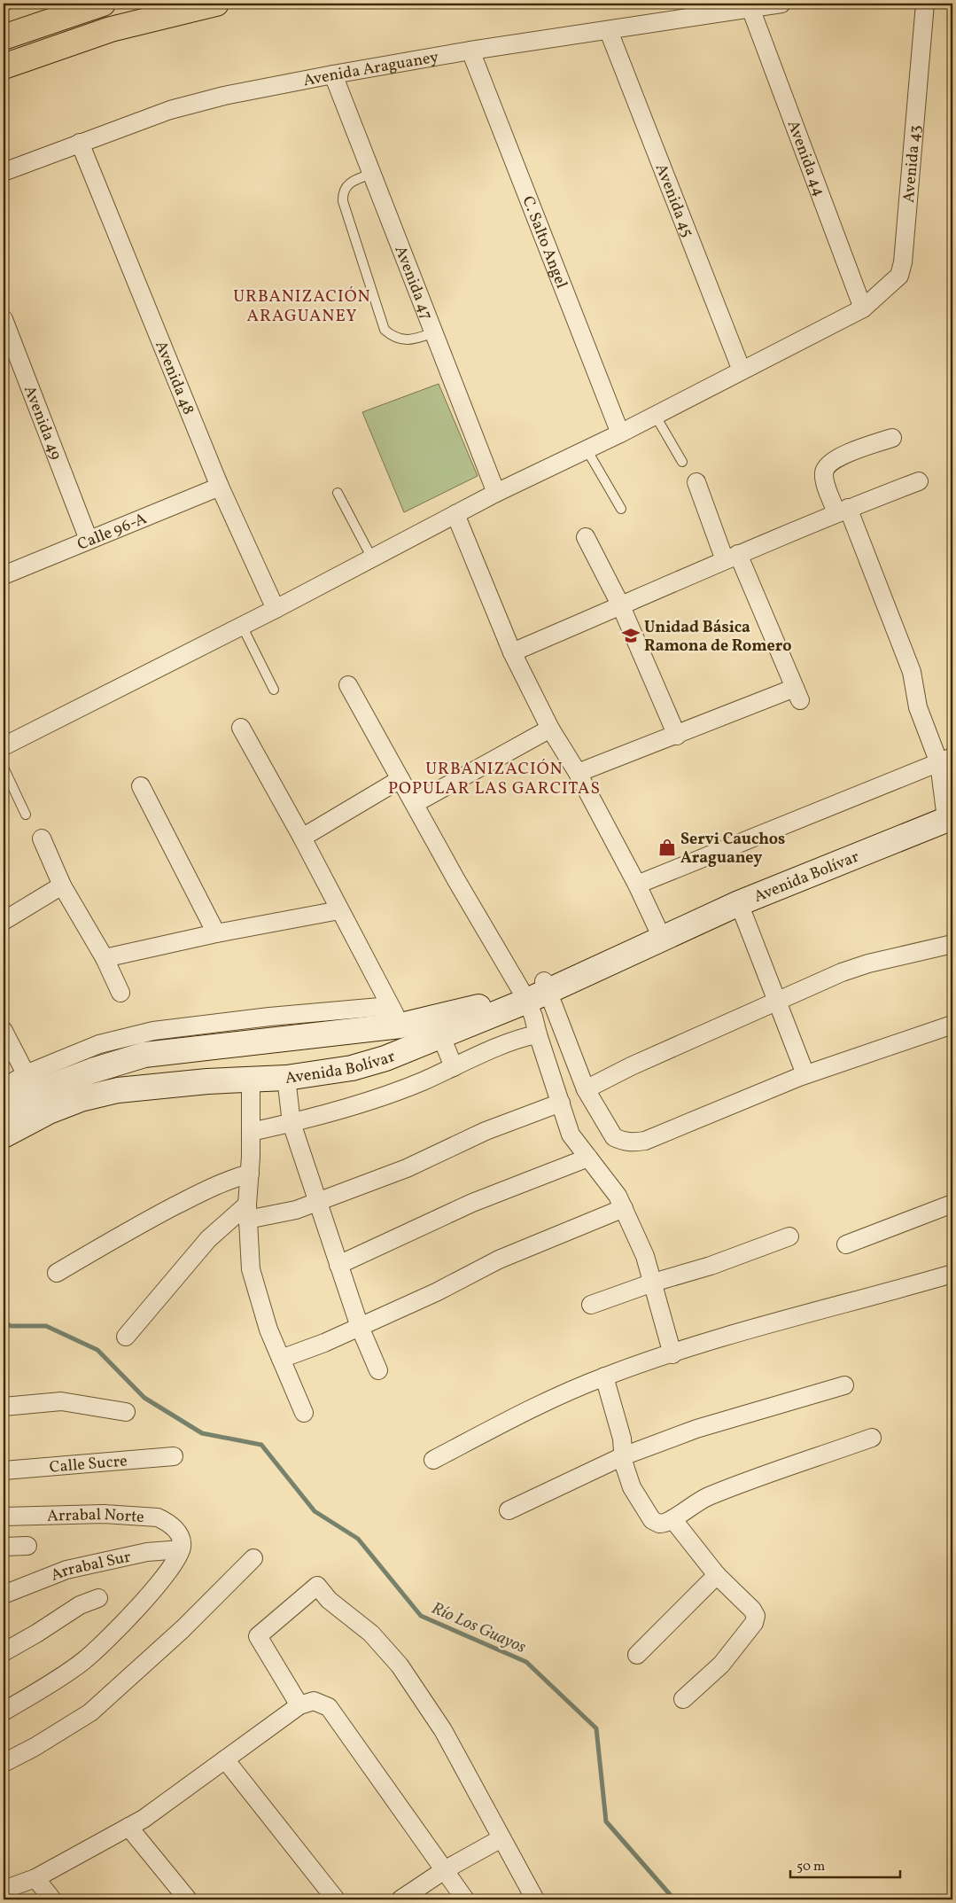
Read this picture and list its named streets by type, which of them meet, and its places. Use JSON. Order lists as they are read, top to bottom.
{
  "streets": {
    "main road": ["Avenida Bolívar"],
    "street": [
      "Avenida Araguaney",
      "Avenida 44",
      "Avenida 43",
      "Avenida 45",
      "C. Salto Angel",
      "Avenida 47",
      "Avenida 48",
      "Avenida 49",
      "Calle 96-A",
      "Calle Sucre",
      "Arrabal Norte",
      "Arrabal Sur"
    ]
  },
  "crossings": [
    ["Avenida Araguaney", "Avenida 44"],
    ["Avenida Araguaney", "Avenida 45"],
    ["Avenida Araguaney", "C. Salto Angel"],
    ["Avenida Araguaney", "Avenida 47"],
    ["Avenida Araguaney", "Avenida 48"],
    ["Avenida 44", "Avenida 43"],
    ["Avenida 43", "Avenida 45"],
    ["Avenida 43", "C. Salto Angel"],
    ["Avenida 43", "Avenida 47"],
    ["Avenida 43", "Avenida 48"],
    ["Avenida 48", "Calle 96-A"],
    ["Avenida 49", "Calle 96-A"],
    ["Arrabal Norte", "Arrabal Sur"]
  ],
  "districts": ["URBANIZACIÓN ARAGUANEY", "URBANIZACIÓN POPULAR LAS GARCITAS"],
  "water": ["Río Los Guayos"],
  "places": {
    "school or university": ["Unidad Básica Ramona de Romero"],
    "shop": ["Servi Cauchos Araguaney"]
  },
  "scale_bar": "50 m"
}
